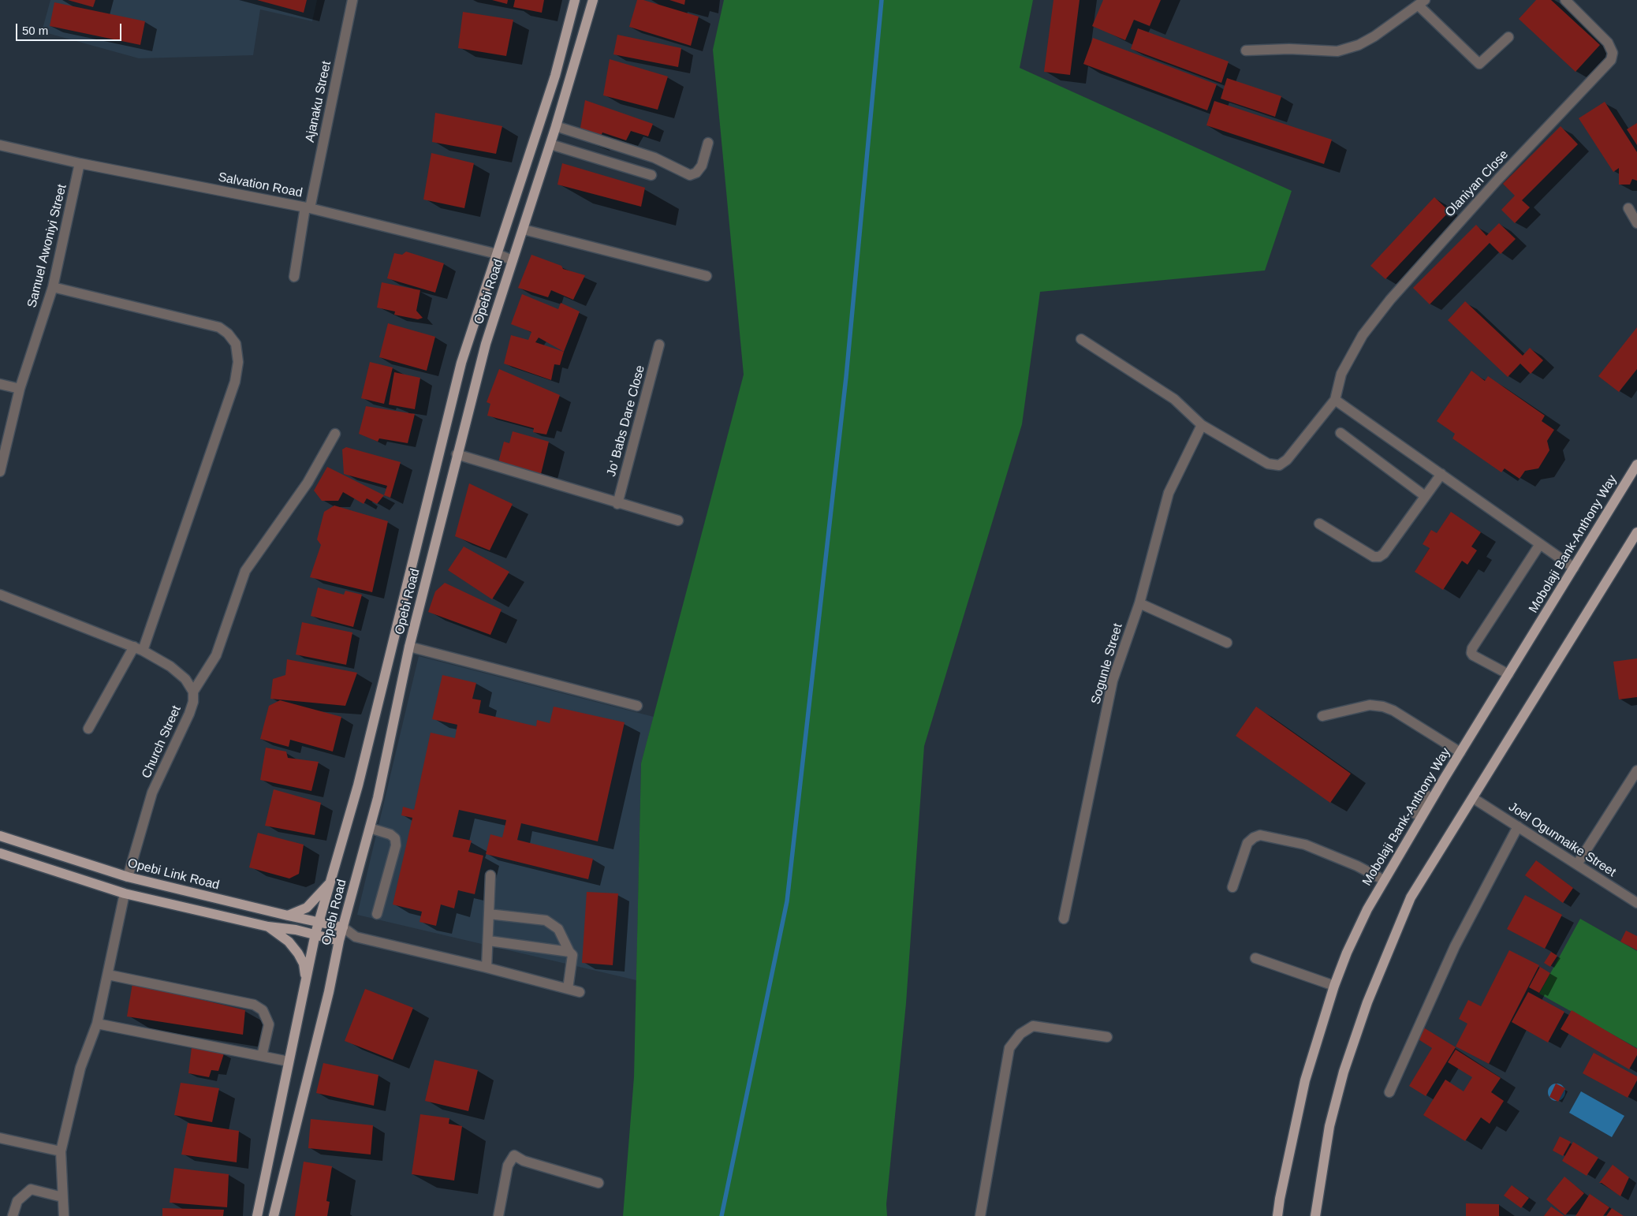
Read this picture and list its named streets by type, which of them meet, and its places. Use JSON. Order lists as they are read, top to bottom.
{
  "streets": {
    "main road": ["Opebi Road", "Mobolaji Bank-Anthony Way", "Opebi Link Road"],
    "street": [
      "Ajanaku Street",
      "Olaniyan Close",
      "Salvation Road",
      "Samuel Awoniyi Street",
      "Jo' Babs Dare Close",
      "Sogunle Street",
      "Church Street",
      "Joel Ogunnaike Street"
    ]
  },
  "crossings": [
    ["Ajanaku Street", "Salvation Road"],
    ["Salvation Road", "Samuel Awoniyi Street"],
    ["Salvation Road", "Opebi Road"],
    ["Opebi Road", "Opebi Link Road"],
    ["Church Street", "Opebi Link Road"]
  ],
  "scale_bar": "50 m"
}
